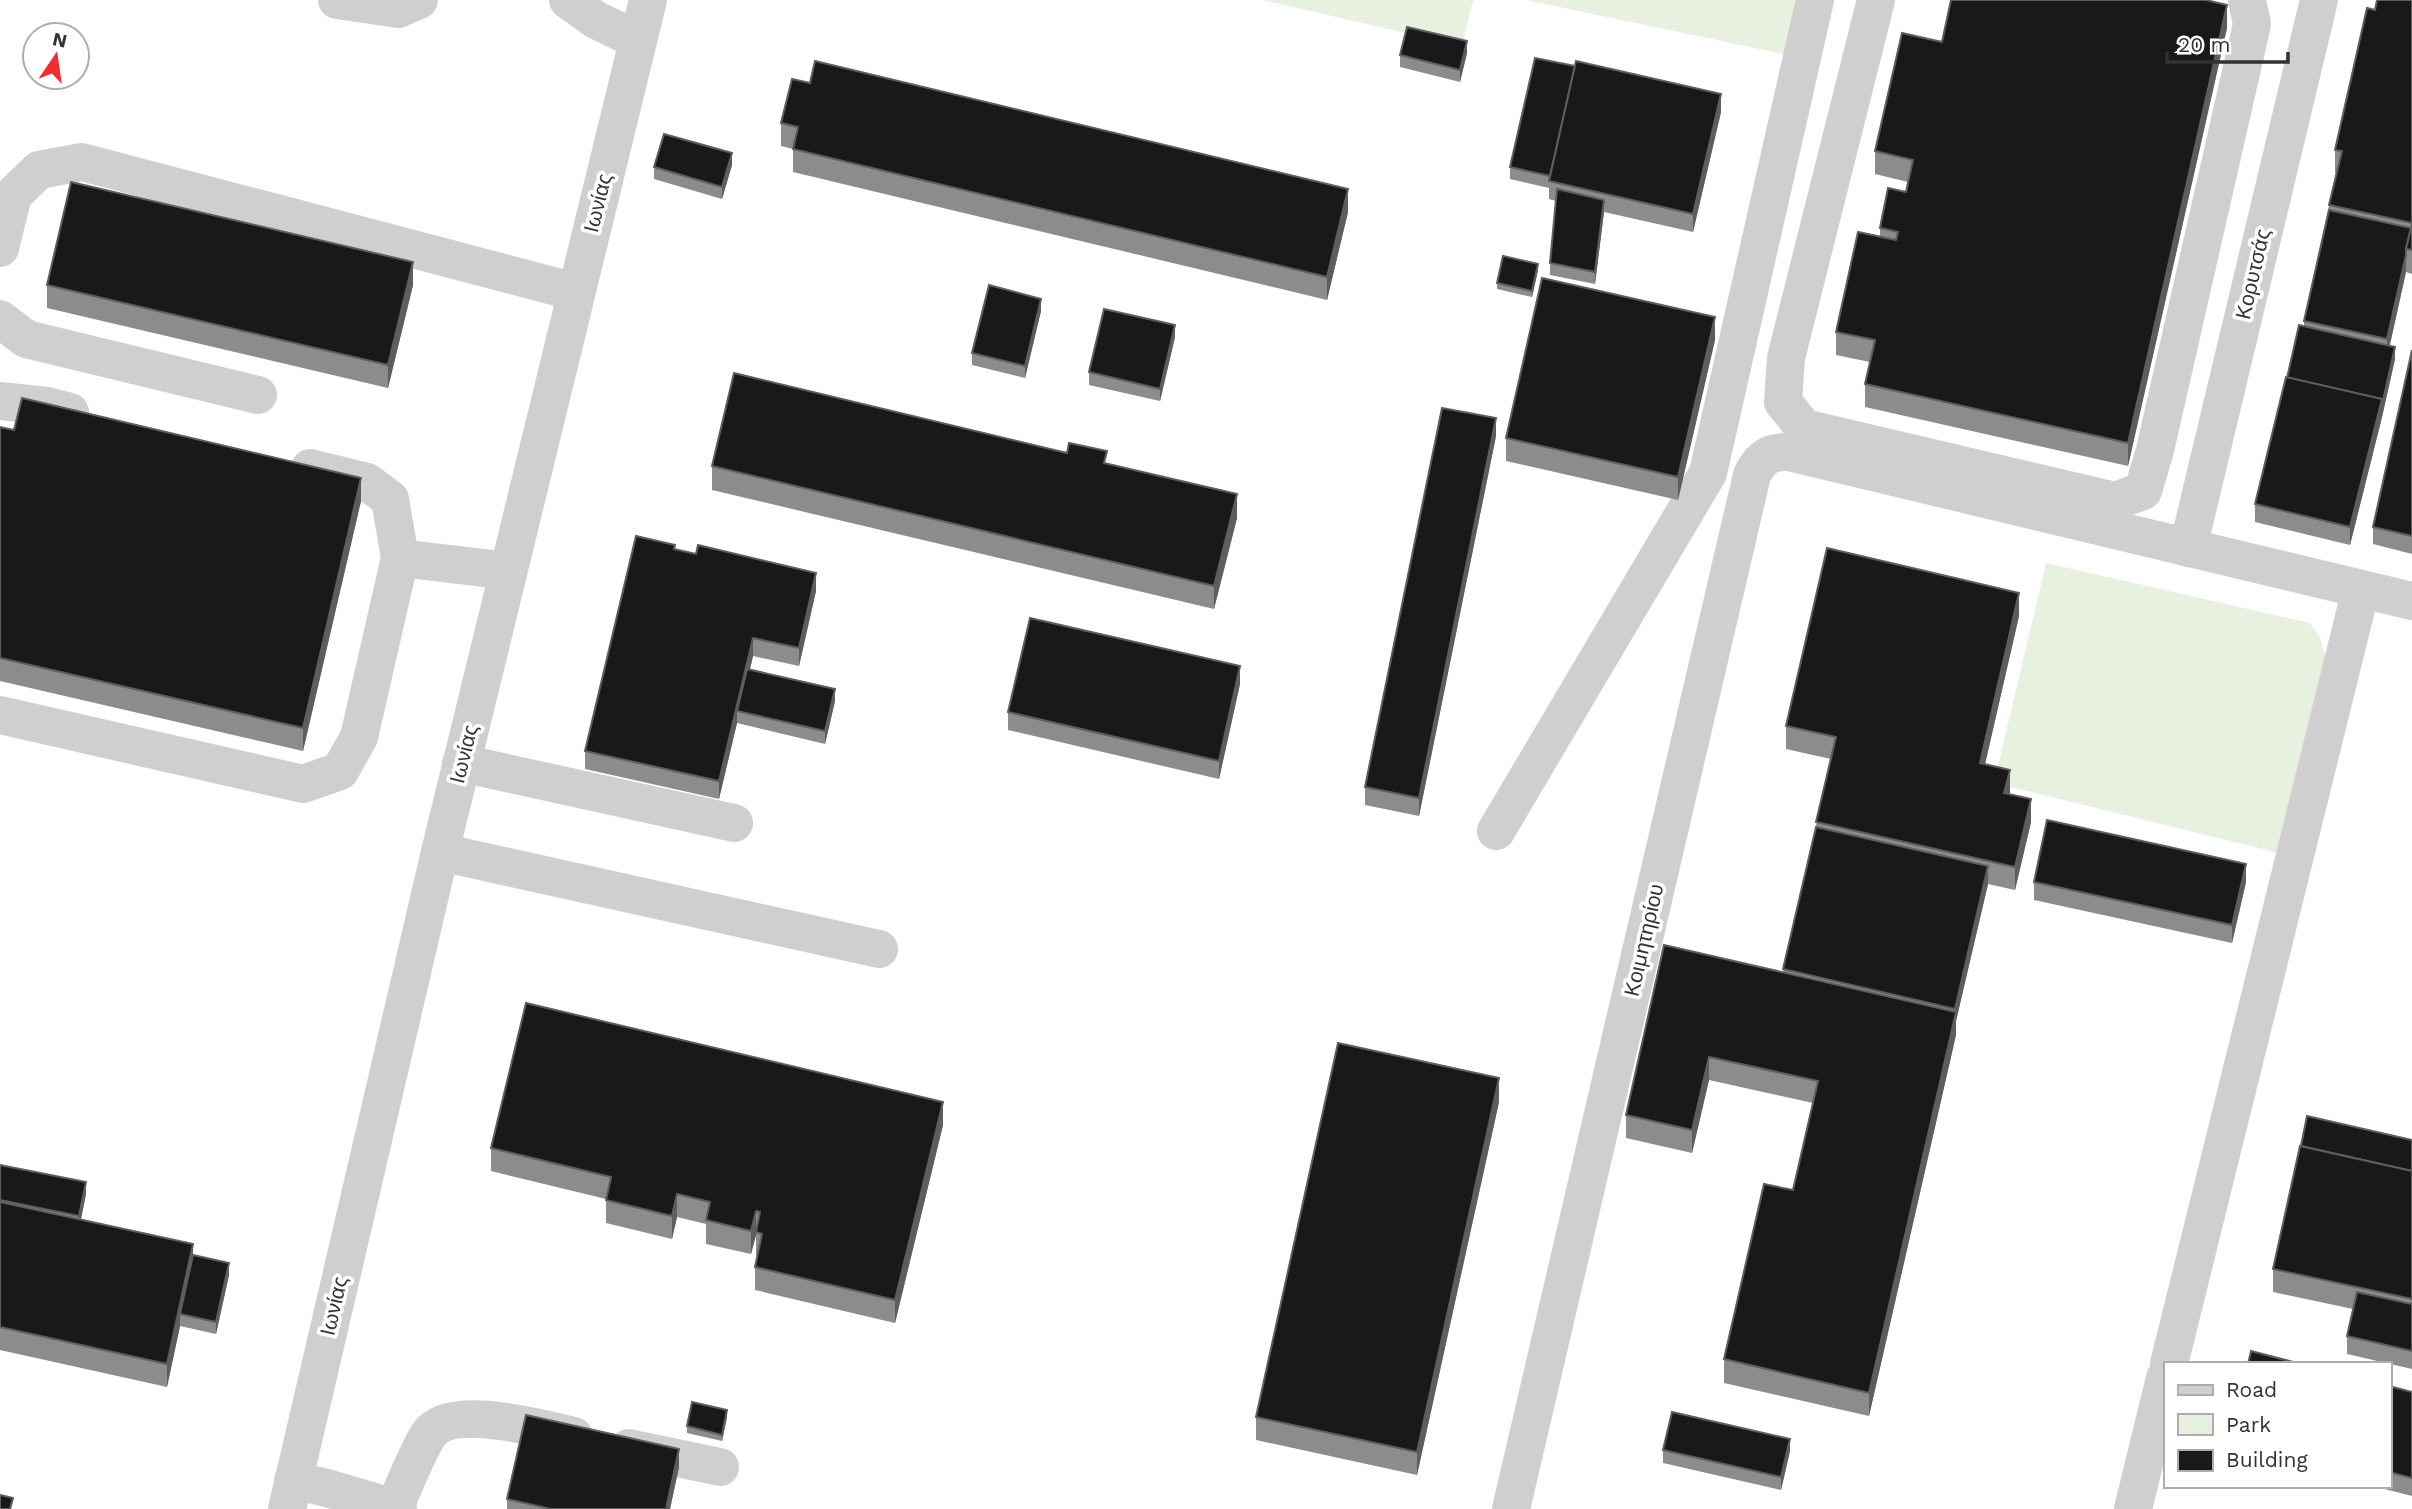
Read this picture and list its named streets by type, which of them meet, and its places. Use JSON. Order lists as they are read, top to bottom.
{
  "streets": {
    "street": ["Ιωνίας", "Κορυτσάς", "Κοιμητηρίου"]
  },
  "crossings": [
    ["Κορυτσάς", "Κοιμητηρίου"]
  ],
  "legend": ["Road", "Park", "Building"],
  "scale_bar": "20 m",
  "north": "top"
}
